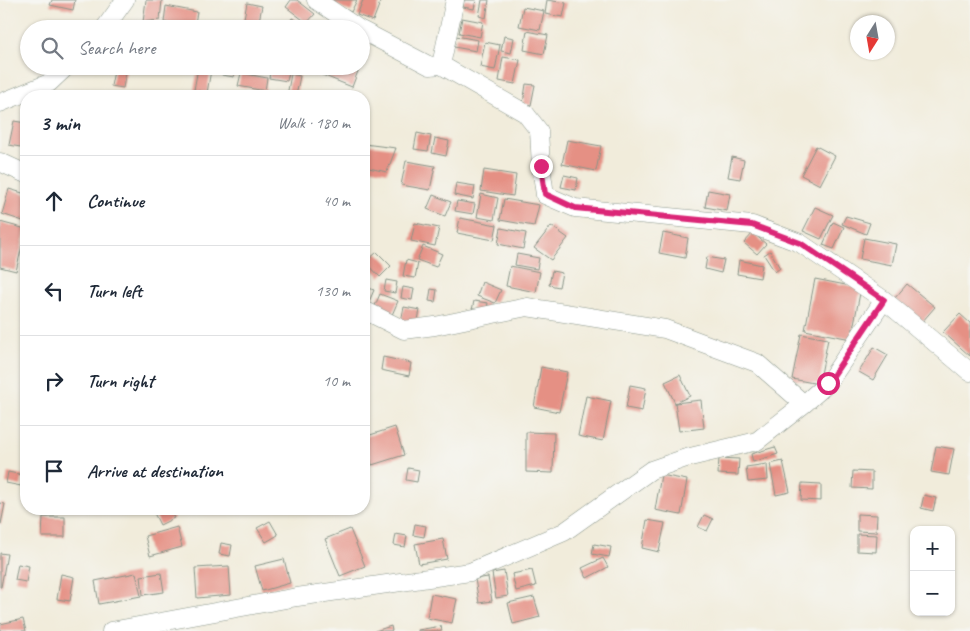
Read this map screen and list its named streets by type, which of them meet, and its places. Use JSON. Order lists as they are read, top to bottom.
{
  "north": "bottom",
  "page": {
    "search": "Search here",
    "heading": ["3 min", "Walk · 180 m"],
    "list": [
      ["Continue", "40 m"],
      ["Turn left", "130 m"],
      ["Turn right", "10 m"],
      "Arrive at destination"
    ],
    "map_buttons": ["+", "−"]
  }
}
